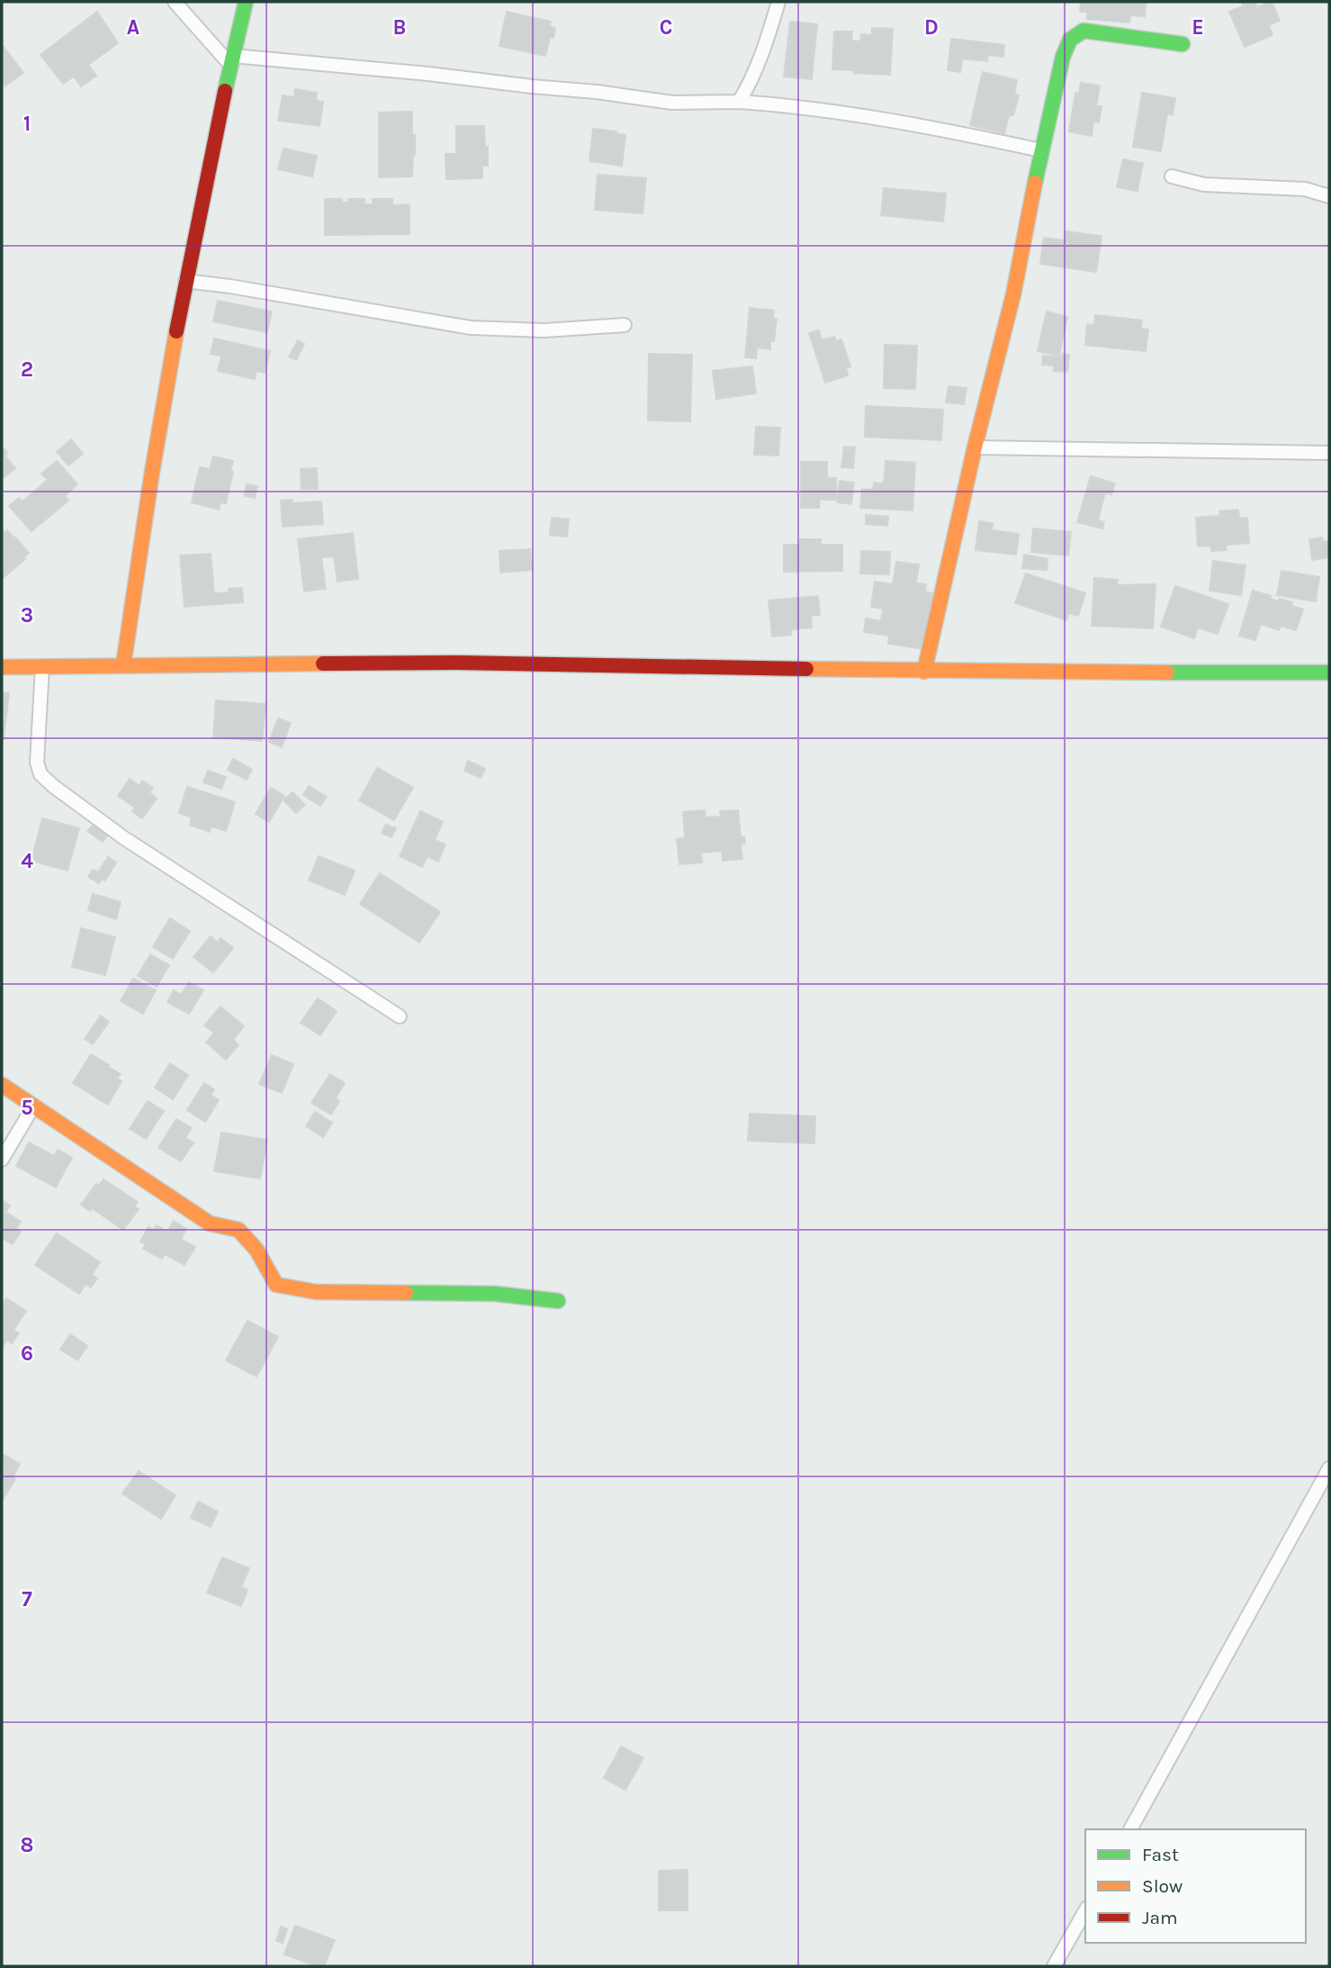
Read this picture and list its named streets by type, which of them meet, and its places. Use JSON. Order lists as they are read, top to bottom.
{
  "legend": ["Fast", "Slow", "Jam"],
  "grid": {
    "columns": [
      "A",
      "B",
      "C",
      "D",
      "E"
    ],
    "rows": [
      "1",
      "2",
      "3",
      "4",
      "5",
      "6",
      "7",
      "8"
    ]
  }
}
